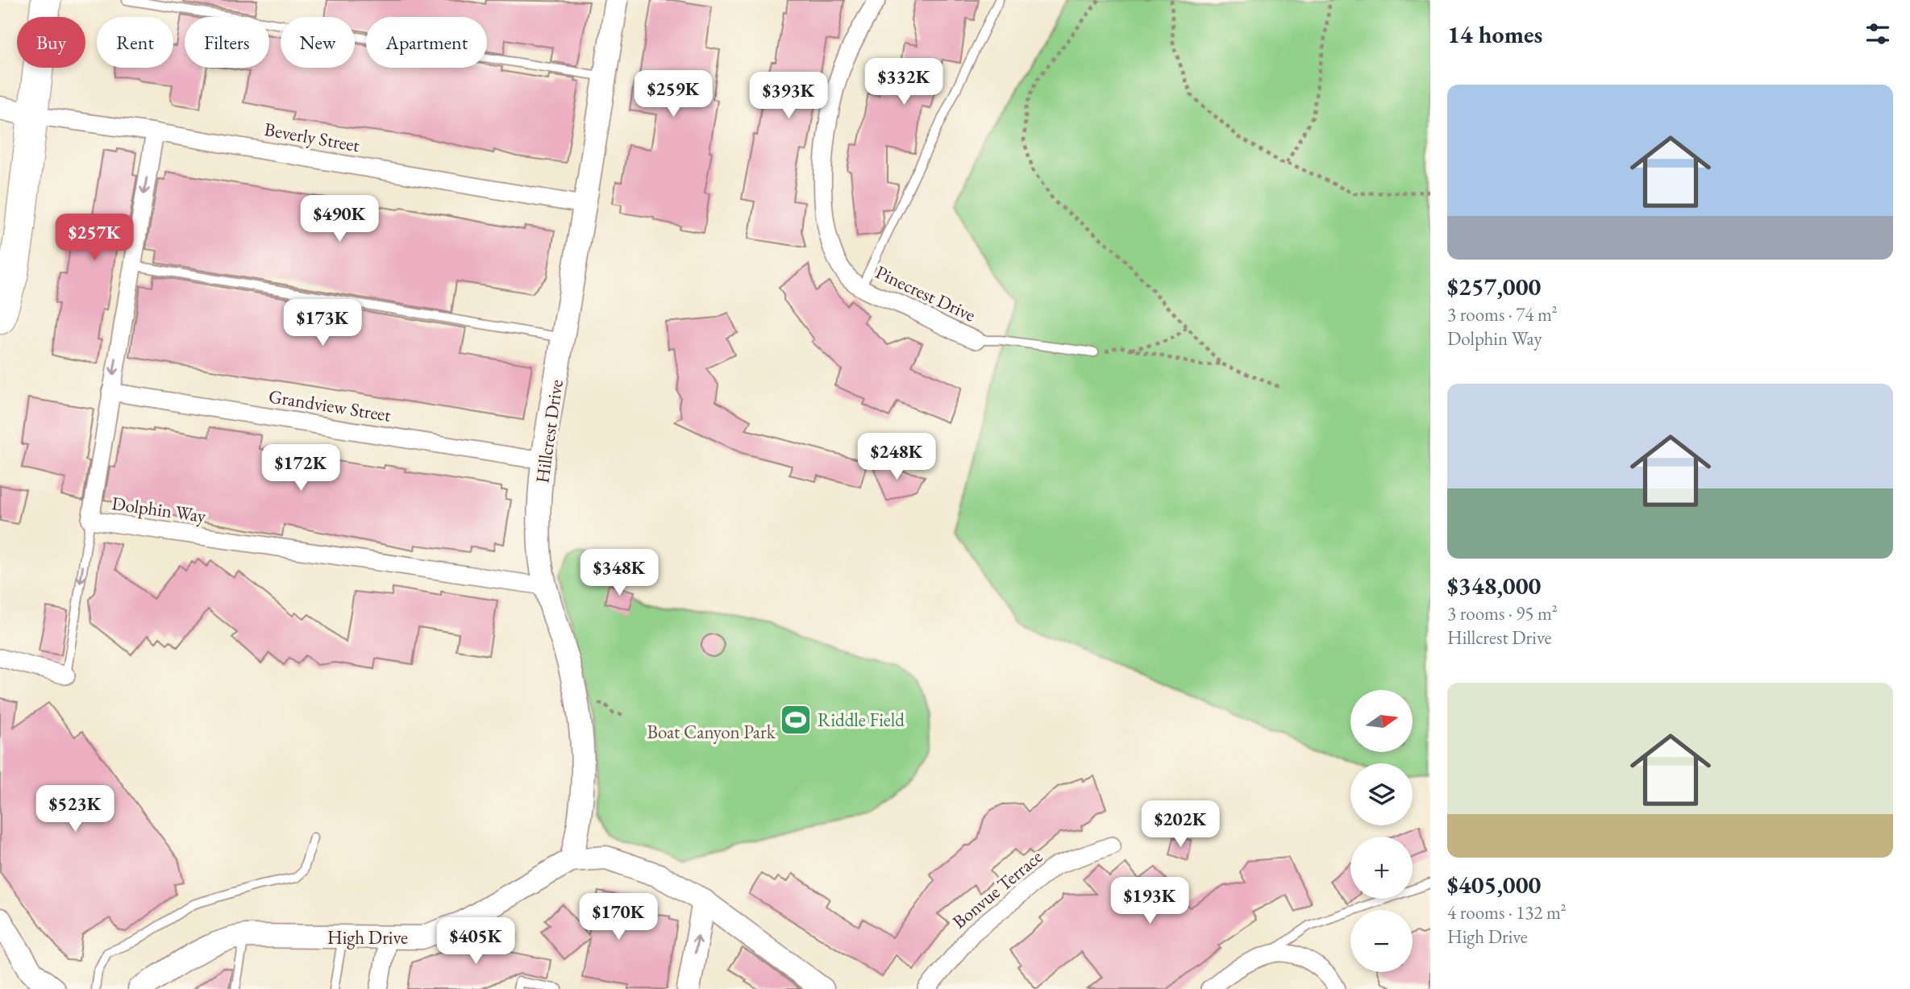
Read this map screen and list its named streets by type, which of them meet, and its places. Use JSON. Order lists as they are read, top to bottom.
{
  "streets": {
    "street": [
      "Beverly Street",
      "Pinecrest Drive",
      "Grandview Street",
      "Hillcrest Drive",
      "Dolphin Way",
      "Bonvue Terrace",
      "High Drive"
    ]
  },
  "crossings": [
    ["Beverly Street", "Hillcrest Drive"],
    ["Beverly Street", "Dolphin Way"],
    ["Grandview Street", "Hillcrest Drive"],
    ["Grandview Street", "Dolphin Way"],
    ["Hillcrest Drive", "Dolphin Way"],
    ["Hillcrest Drive", "High Drive"]
  ],
  "parks": ["Boat Canyon Park"],
  "places": {
    "sports": ["Riddle Field"]
  },
  "north": "right",
  "page": {
    "heading": "14 homes",
    "chip": [
      "Buy",
      "Rent",
      "Filters",
      "New",
      "Apartment"
    ],
    "price": [
      "$332K",
      "$259K",
      "$393K",
      "$490K",
      "$257K",
      "$173K",
      "$248K",
      "$172K",
      "$348K",
      "$523K",
      "$202K",
      "$193K",
      "$170K",
      "$405K"
    ],
    "list": [
      {
        "name": "$257,000",
        "note": "3 rooms · 74 m² · Dolphin Way"
      },
      {
        "name": "$348,000",
        "note": "3 rooms · 95 m² · Hillcrest Drive"
      },
      {
        "name": "$405,000",
        "note": "4 rooms · 132 m² · High Drive"
      }
    ],
    "map_buttons": ["+", "−"]
  }
}
